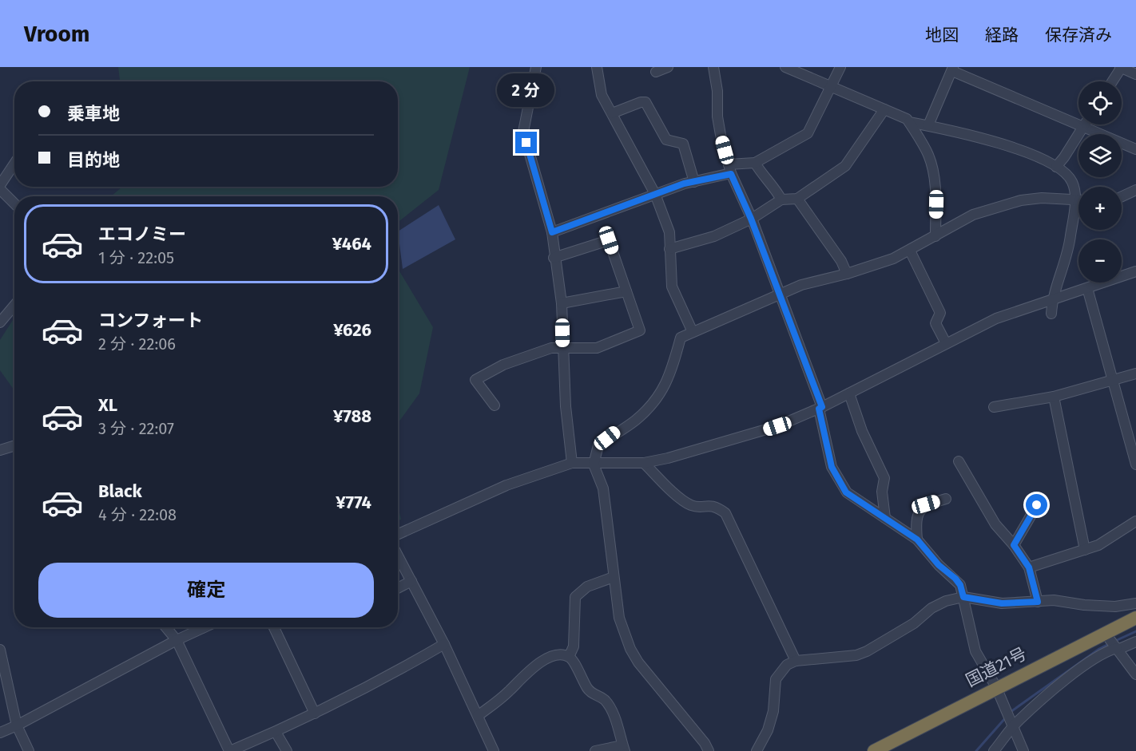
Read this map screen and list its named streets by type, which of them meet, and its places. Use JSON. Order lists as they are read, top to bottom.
{
  "streets": {
    "highway": ["国道21号"]
  },
  "page": {
    "header": "Vroom",
    "nav": ["地図", "経路", "保存済み"],
    "bubble": "2 分",
    "map_buttons": ["+", "−"],
    "banner": ["乗車地", "目的地"],
    "list": [
      {
        "name": "エコノミー",
        "note": "1 分 · 22:05",
        "value": "¥464"
      },
      {
        "name": "コンフォート",
        "note": "2 分 · 22:06",
        "value": "¥626"
      },
      {
        "name": "XL",
        "note": "3 分 · 22:07",
        "value": "¥788"
      },
      {
        "name": "Black",
        "note": "4 分 · 22:08",
        "value": "¥774"
      }
    ],
    "buttons": "確定"
  }
}
